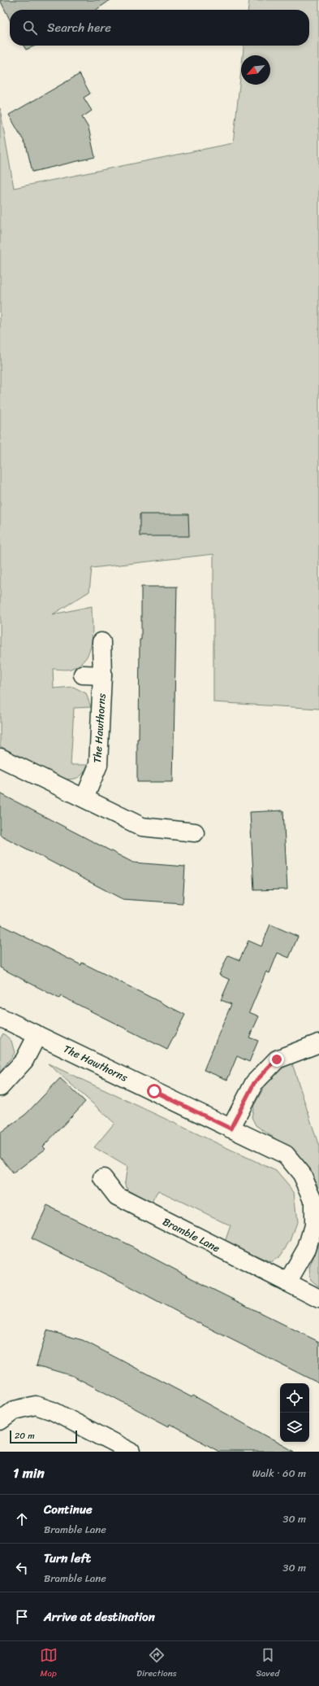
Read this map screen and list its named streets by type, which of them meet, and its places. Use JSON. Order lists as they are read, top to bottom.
{
  "streets": {
    "street": ["The Hawthorns", "Bramble Lane"]
  },
  "scale_bar": "20 m",
  "north": "bottom left",
  "page": {
    "search": "Search here",
    "scale": "20 m",
    "heading": ["1 min", "Walk · 60 m"],
    "list": [
      ["Continue", "Bramble Lane", "30 m"],
      ["Turn left", "Bramble Lane", "30 m"],
      "Arrive at destination"
    ],
    "nav": ["Map", "Directions", "Saved"]
  }
}
